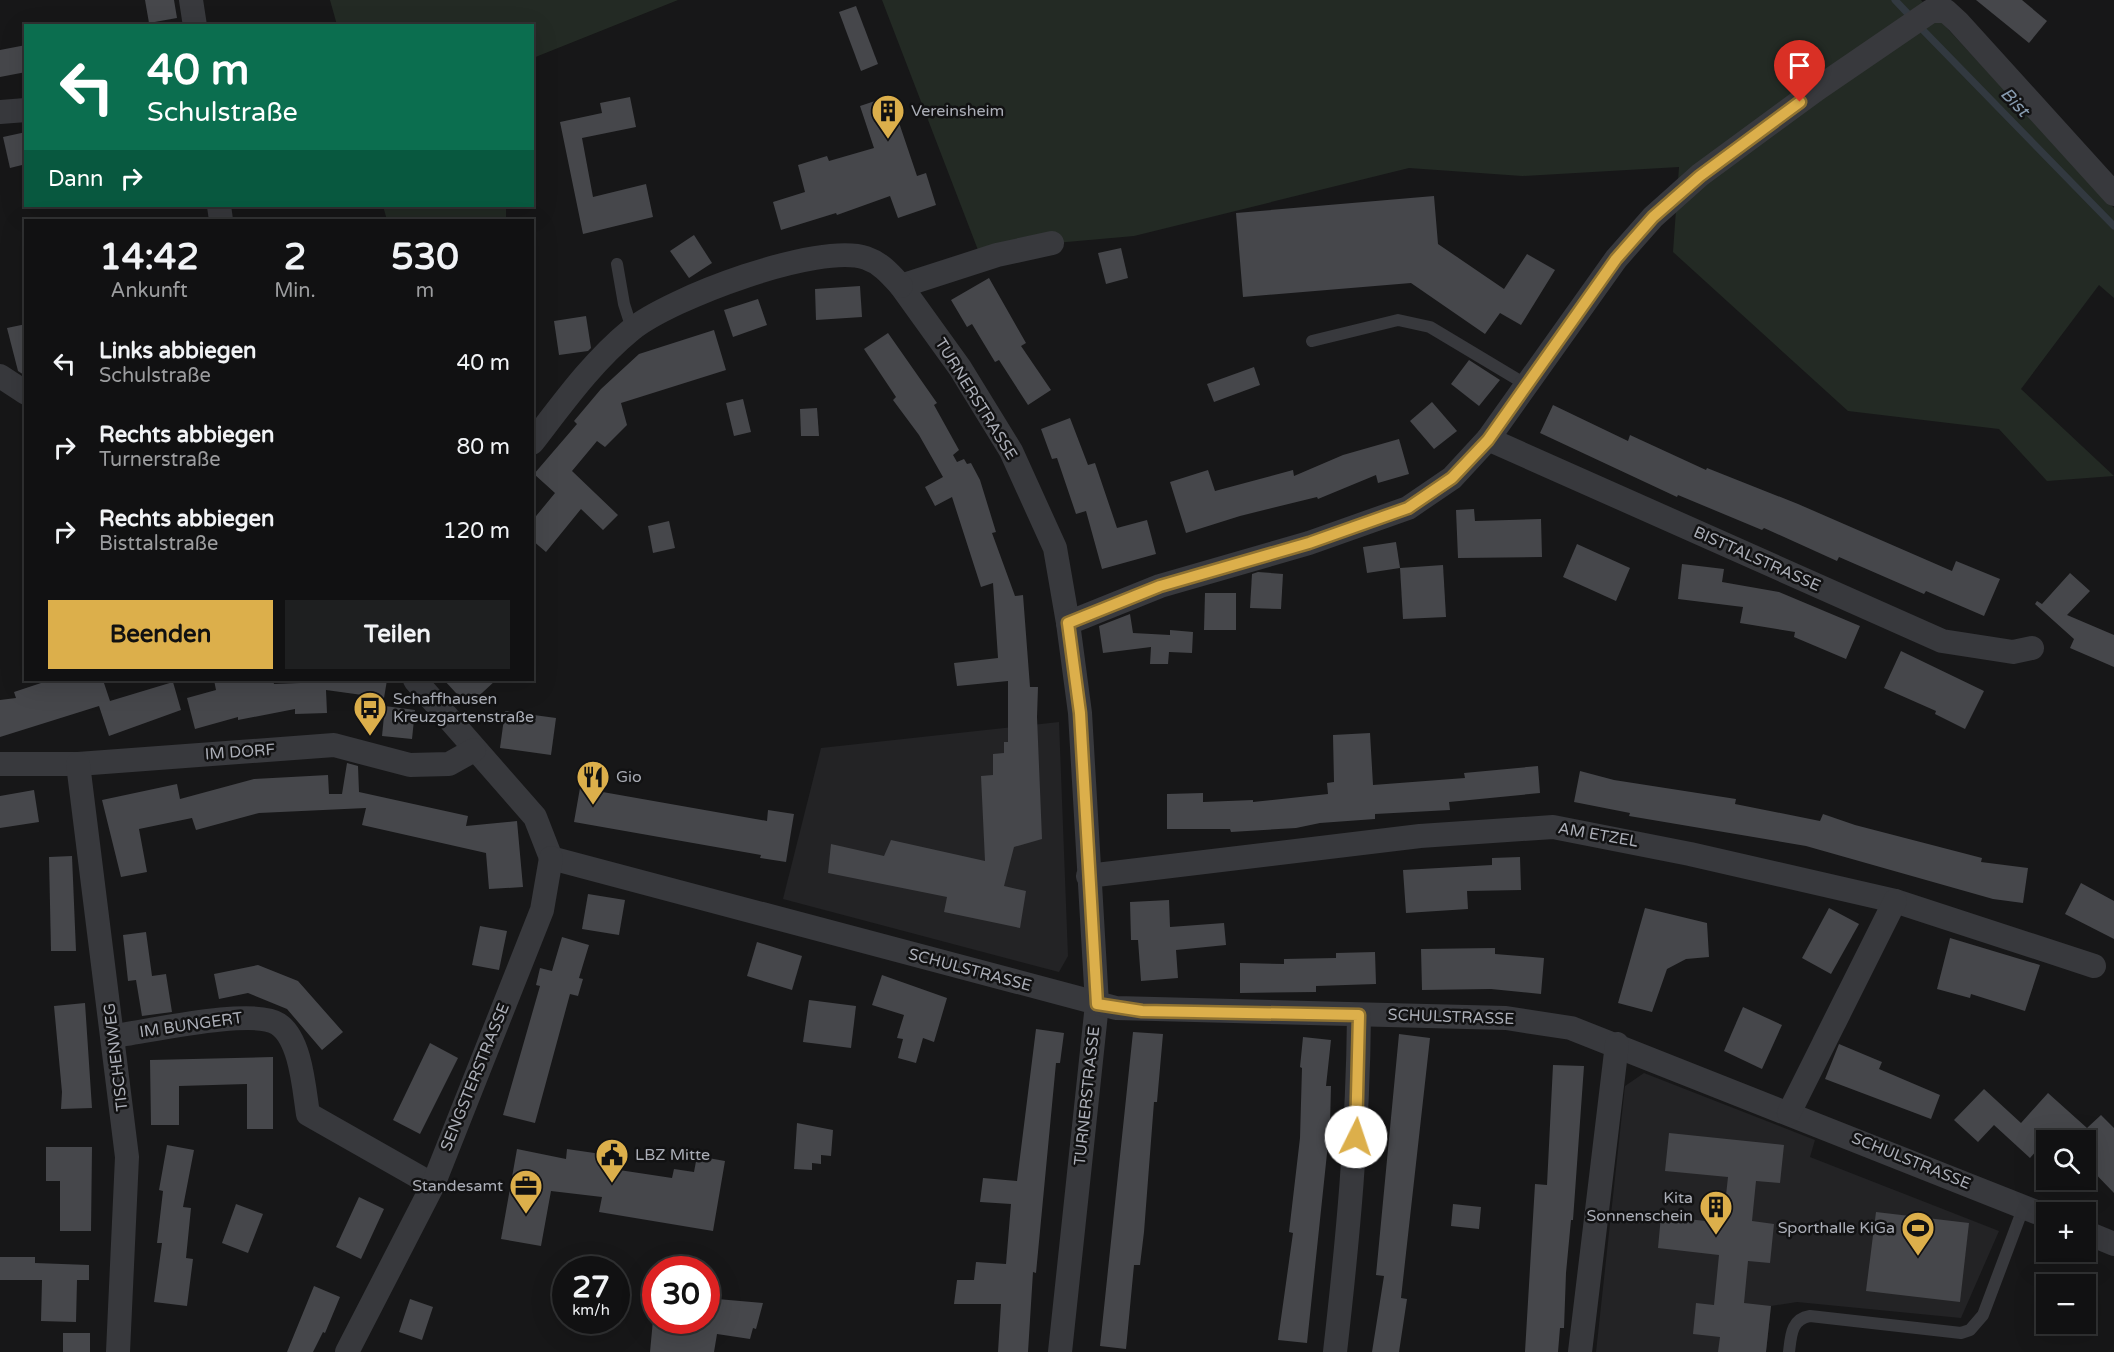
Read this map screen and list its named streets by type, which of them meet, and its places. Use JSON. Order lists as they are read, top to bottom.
{
  "streets": {
    "street": [
      "TURNERSTRASSE",
      "BISTTALSTRASSE",
      "IM DORF",
      "AM ETZEL",
      "SCHULSTRASSE",
      "IM BUNGERT",
      "TISCHENWEG",
      "SENGSTERSTRASSE"
    ]
  },
  "crossings": [
    ["TURNERSTRASSE", "AM ETZEL"],
    ["TURNERSTRASSE", "SCHULSTRASSE"],
    ["IM DORF", "TISCHENWEG"],
    ["SCHULSTRASSE", "SENGSTERSTRASSE"],
    ["IM BUNGERT", "TISCHENWEG"],
    ["IM BUNGERT", "SENGSTERSTRASSE"]
  ],
  "water": ["Bist"],
  "places": {
    "building": ["Vereinsheim", "Kita Sonnenschein"],
    "bus stop": ["Schaffhausen Kreuzgartenstraße"],
    "restaurant": ["Gio"],
    "public building": ["LBZ Mitte"],
    "office": ["Standesamt"],
    "sports": ["Sporthalle KiGa"]
  },
  "page": {
    "turn": ["40 m", "Schulstraße"],
    "then": "Dann",
    "eta": [
      "14:42",
      "Ankunft",
      "2",
      "Min.",
      "530",
      "m"
    ],
    "list": [
      {
        "name": "Links abbiegen",
        "note": "Schulstraße",
        "value": "40 m"
      },
      {
        "name": "Rechts abbiegen",
        "note": "Turnerstraße",
        "value": "80 m"
      },
      {
        "name": "Rechts abbiegen",
        "note": "Bisttalstraße",
        "value": "120 m"
      }
    ],
    "buttons": ["Beenden", "Teilen"],
    "map_buttons": ["+", "−"],
    "speed": "27 km/h",
    "limit": "30"
  }
}
